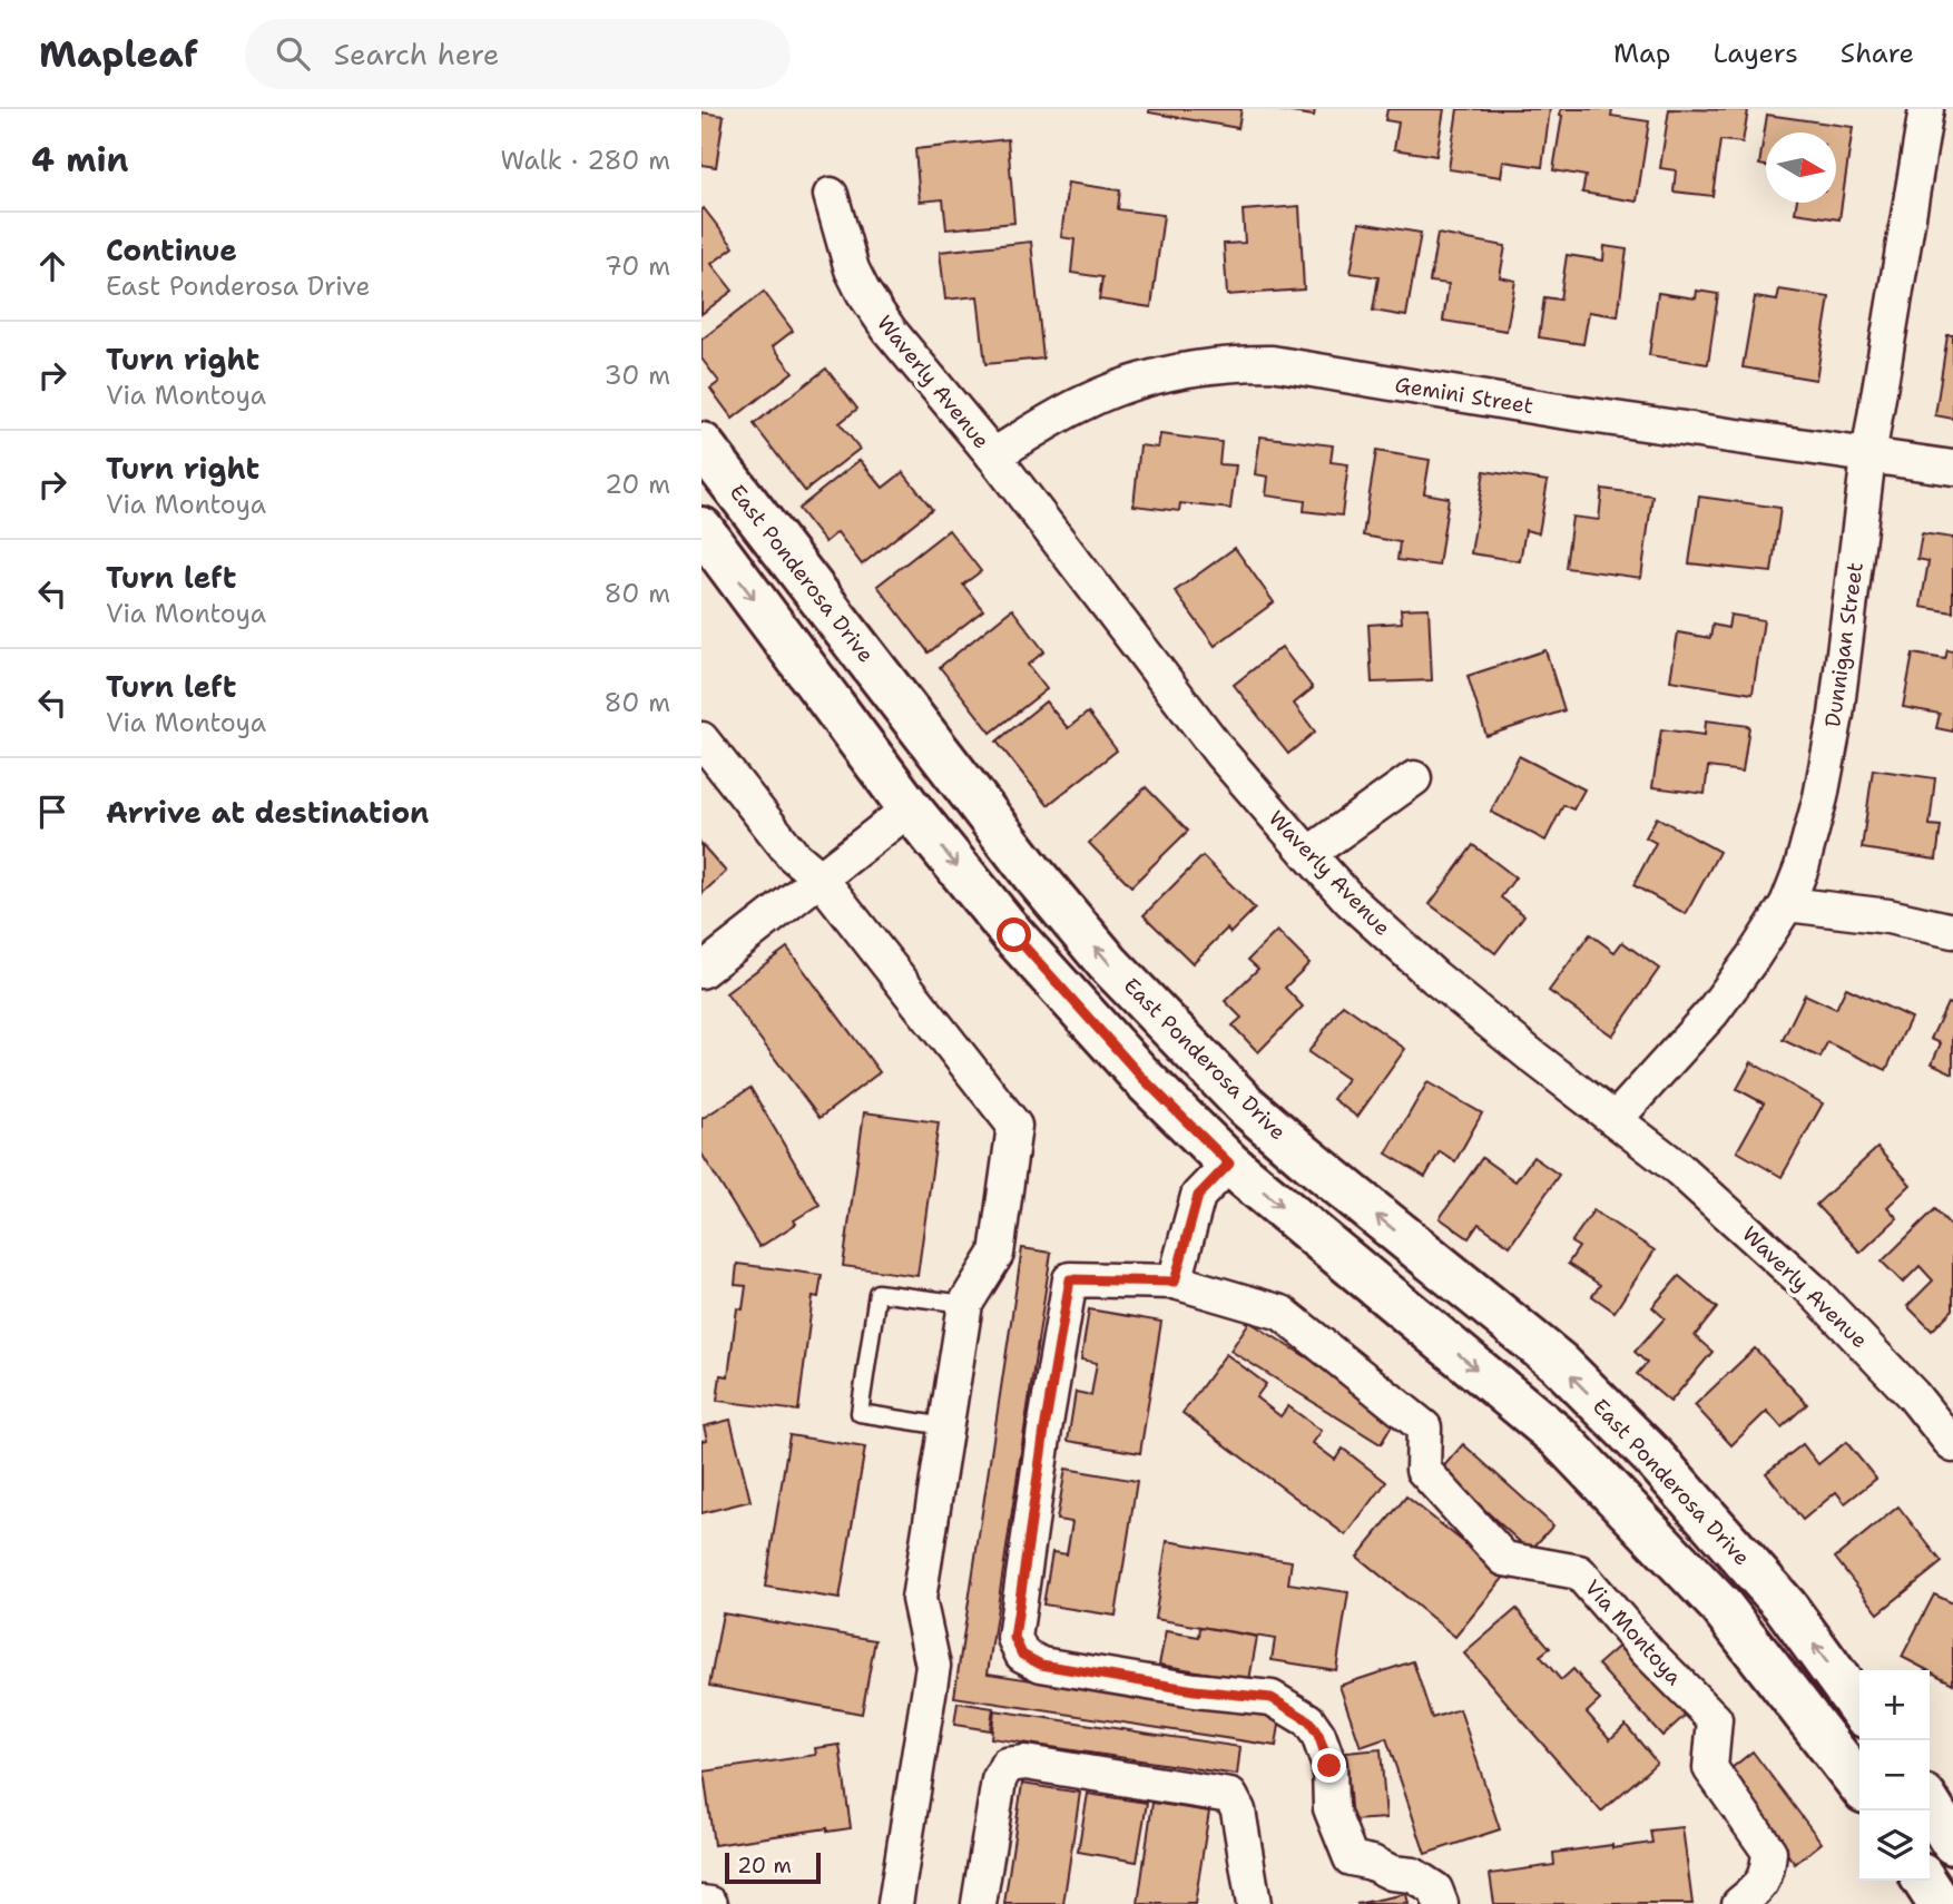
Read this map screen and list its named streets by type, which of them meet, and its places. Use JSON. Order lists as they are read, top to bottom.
{
  "streets": {
    "main road": ["East Ponderosa Drive"],
    "street": [
      "Waverly Avenue",
      "Gemini Street",
      "Dunnigan Street",
      "Via Montoya"
    ]
  },
  "crossings": [
    ["Waverly Avenue", "Gemini Street"],
    ["Waverly Avenue", "Dunnigan Street"],
    ["Gemini Street", "Dunnigan Street"]
  ],
  "scale_bar": "20 m",
  "north": "right",
  "page": {
    "header": "Mapleaf",
    "search": "Search here",
    "nav": ["Map", "Layers", "Share"],
    "heading": ["4 min", "Walk · 280 m"],
    "list": [
      ["Continue", "East Ponderosa Drive", "70 m"],
      ["Turn right", "Via Montoya", "30 m"],
      ["Turn right", "Via Montoya", "20 m"],
      ["Turn left", "Via Montoya", "80 m"],
      ["Turn left", "Via Montoya", "80 m"],
      "Arrive at destination"
    ],
    "map_buttons": ["+", "−"],
    "scale": "20 m"
  }
}
